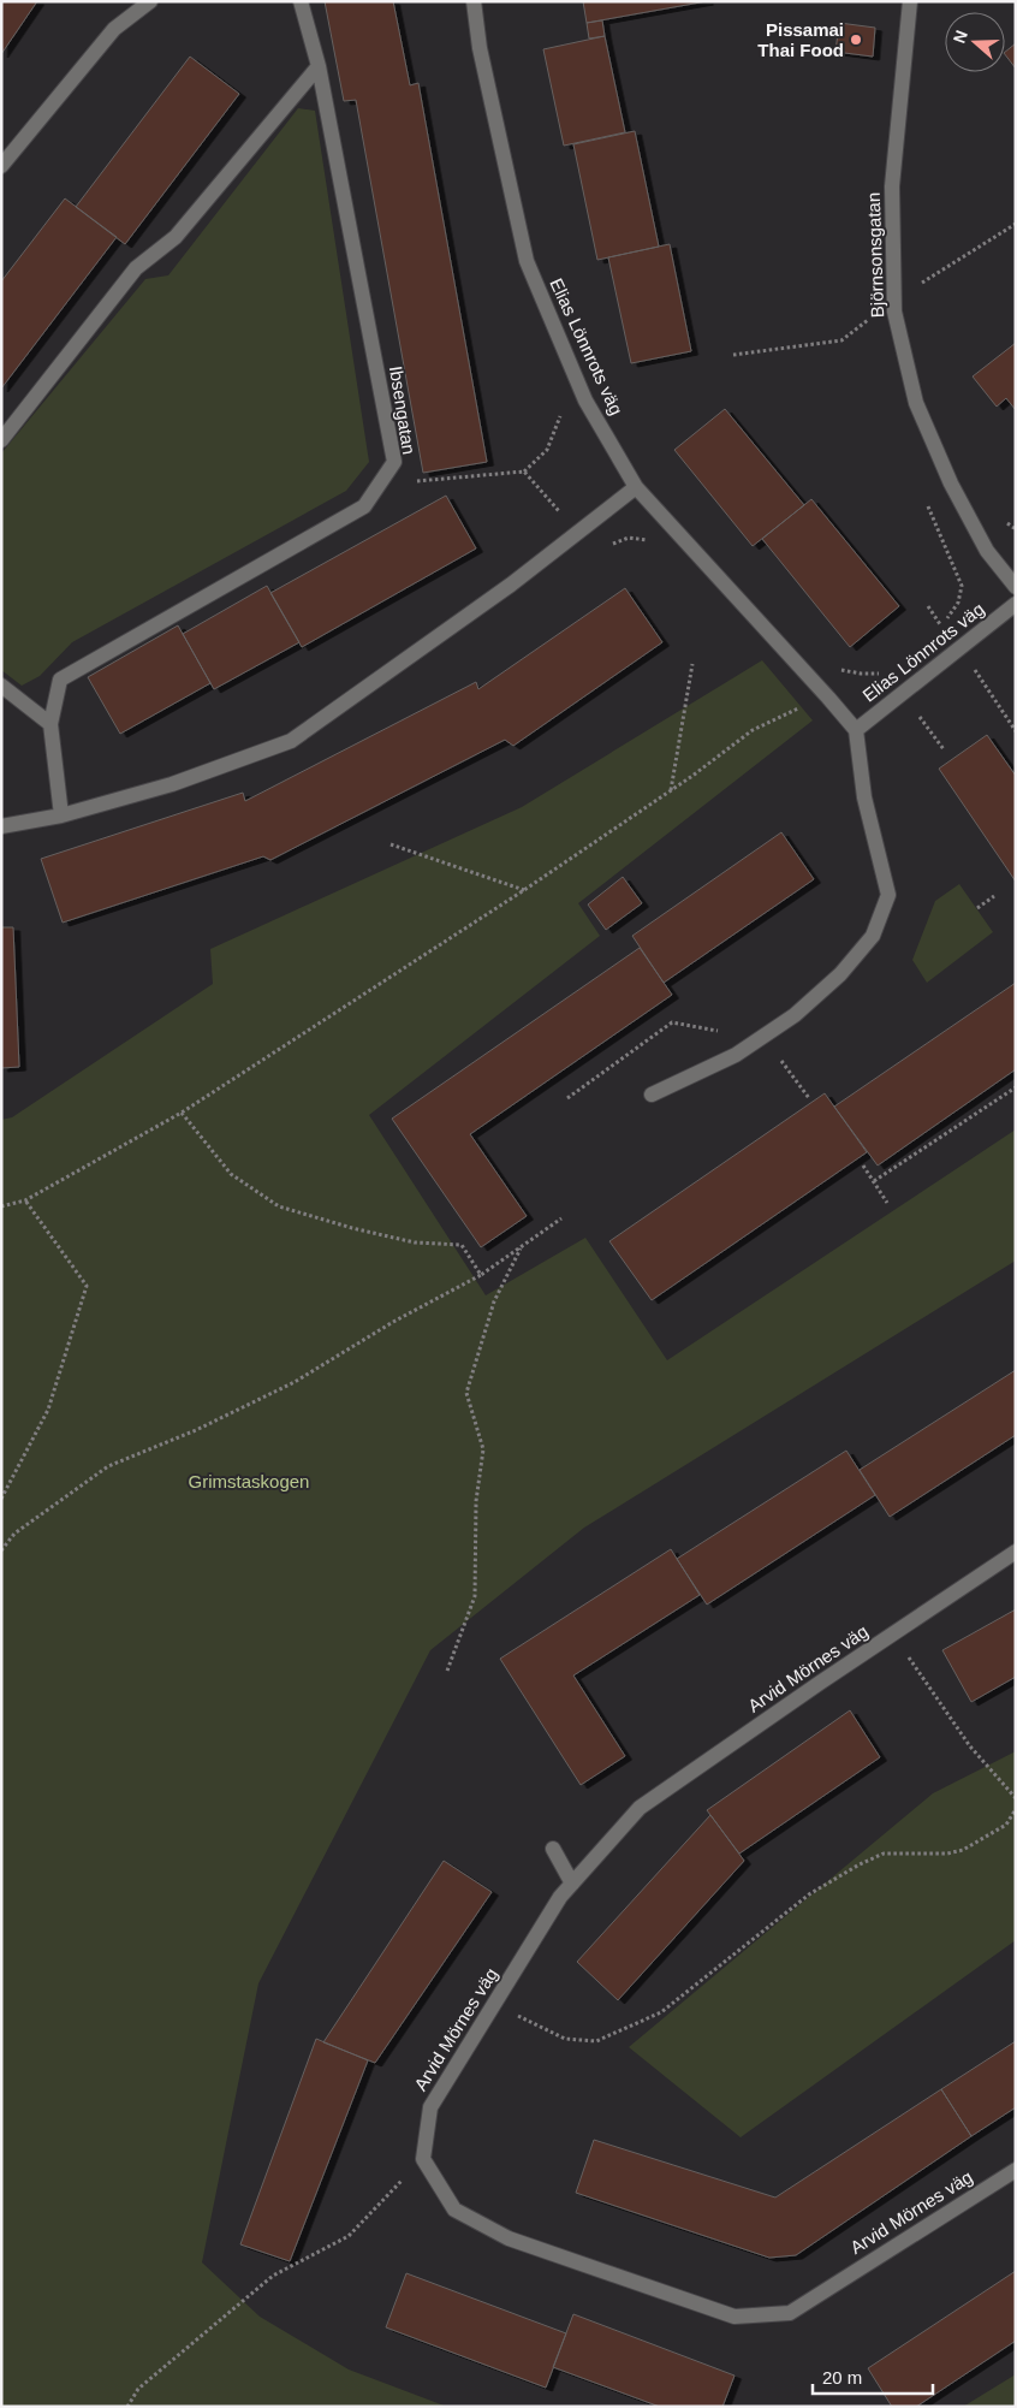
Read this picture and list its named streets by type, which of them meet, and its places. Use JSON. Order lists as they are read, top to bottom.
{
  "streets": {
    "street": [
      "Björnsonsgatan",
      "Elias Lönnrots väg",
      "Ibsengatan",
      "Arvid Mörnes väg"
    ]
  },
  "parks": ["Grimstaskogen"],
  "places": ["Pissamai Thai Food"],
  "scale_bar": "20 m",
  "north": "left"
}
